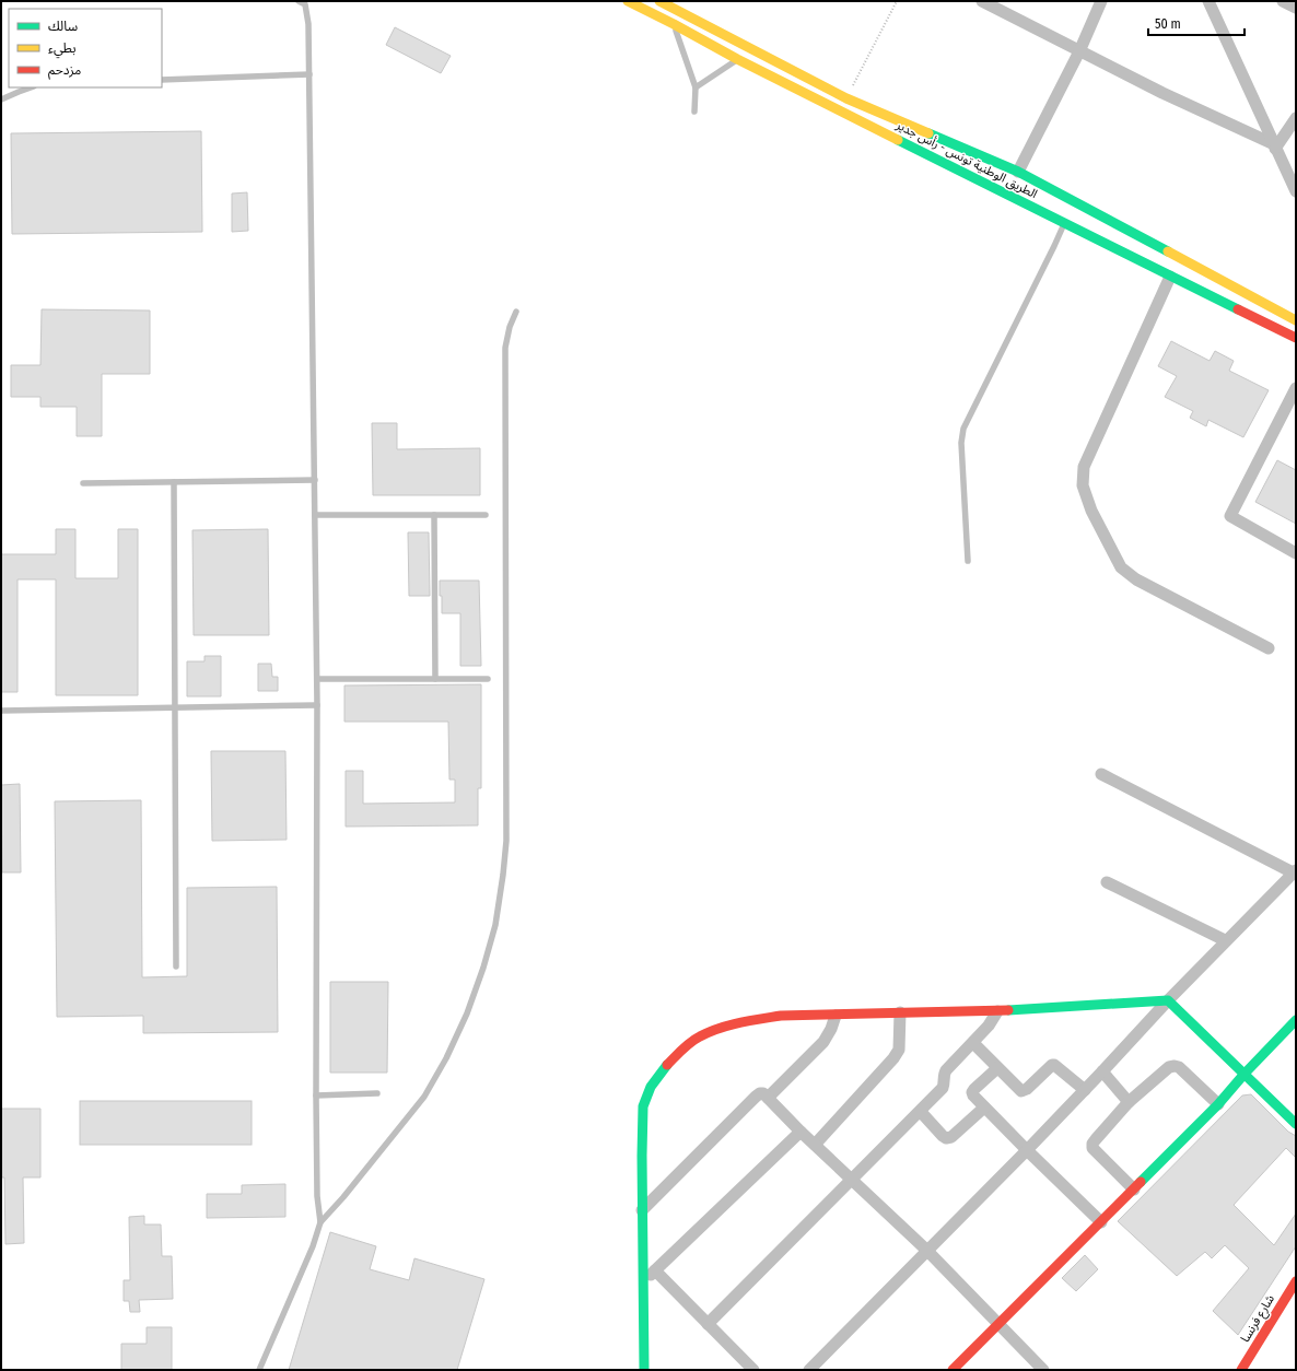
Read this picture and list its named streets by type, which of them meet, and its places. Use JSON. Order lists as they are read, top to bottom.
{
  "streets": {
    "street": ["الطريق الوطنية تونس - رأس جدير", "شارع فرنسا"]
  },
  "legend": ["سالك", "بطيء", "مزدحم"],
  "scale_bar": "50 m"
}
